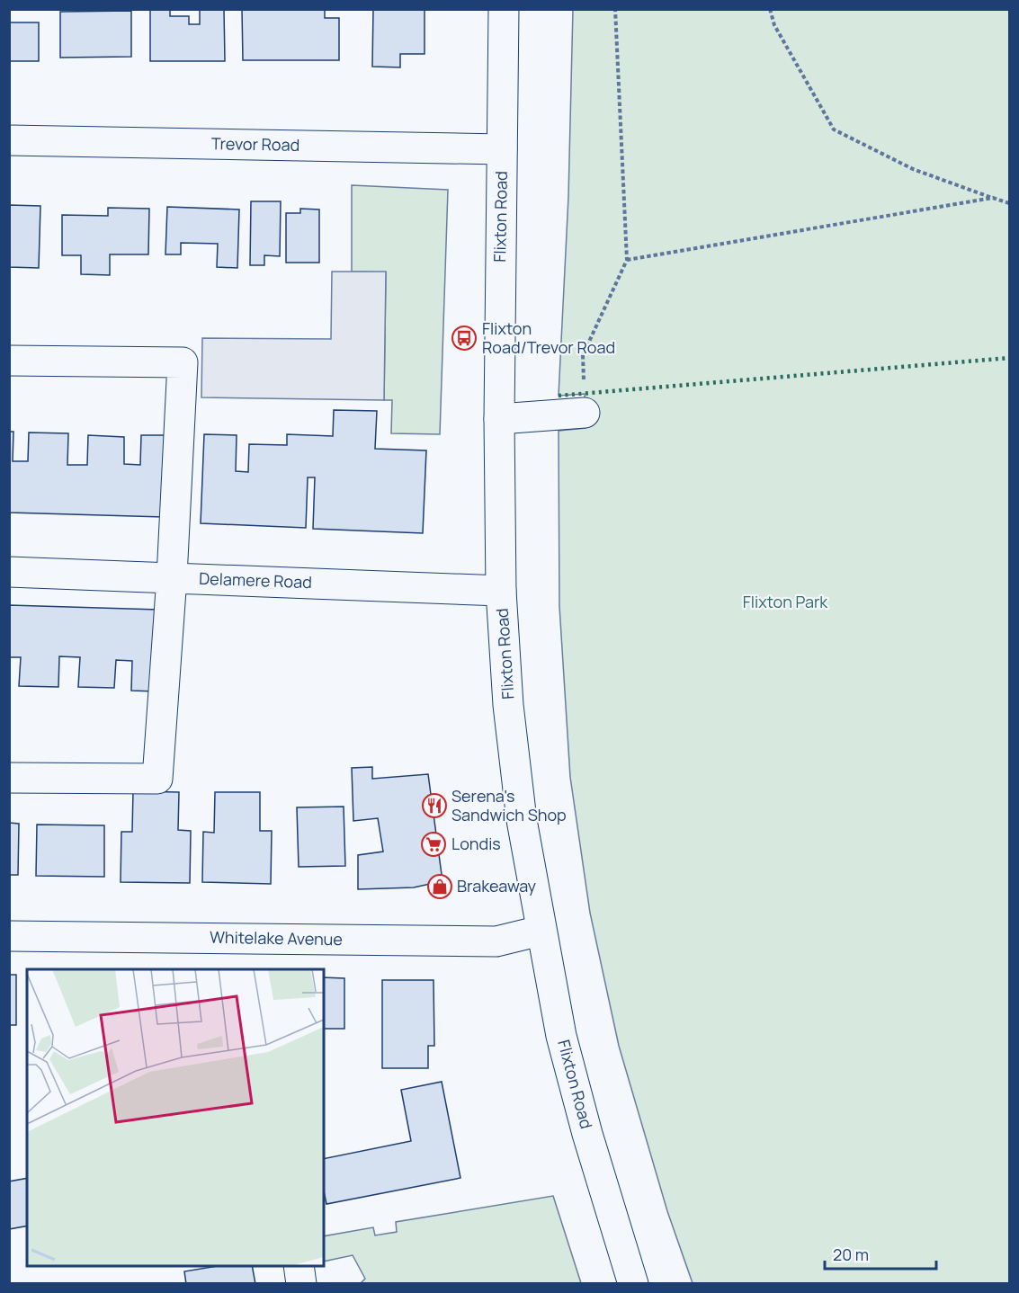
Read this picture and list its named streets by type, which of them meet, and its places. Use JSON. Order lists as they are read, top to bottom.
{
  "streets": {
    "street": [
      "Trevor Road",
      "Flixton Road",
      "Delamere Road",
      "Whitelake Avenue"
    ]
  },
  "crossings": [
    ["Trevor Road", "Flixton Road"],
    ["Flixton Road", "Delamere Road"],
    ["Flixton Road", "Whitelake Avenue"]
  ],
  "parks": ["Flixton Park"],
  "places": {
    "bus stop": ["Flixton Road/Trevor Road"],
    "restaurant": ["Serena's Sandwich Shop"],
    "supermarket": ["Londis"],
    "shop": ["Brakeaway"]
  },
  "scale_bar": "20 m"
}
